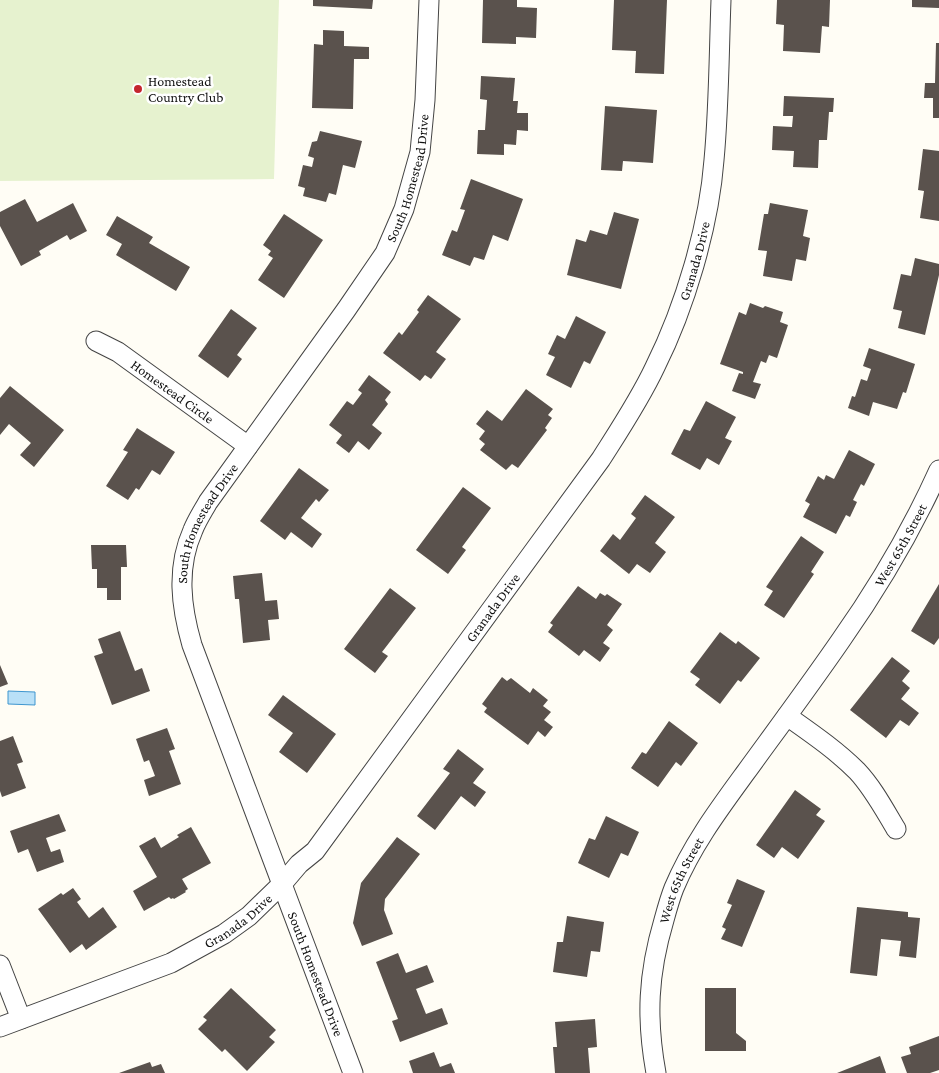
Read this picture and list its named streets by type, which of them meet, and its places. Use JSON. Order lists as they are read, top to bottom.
{
  "streets": {
    "street": [
      "South Homestead Drive",
      "Granada Drive",
      "Homestead Circle",
      "West 65th Street"
    ]
  },
  "crossings": [
    ["South Homestead Drive", "Granada Drive"],
    ["South Homestead Drive", "Homestead Circle"]
  ],
  "places": ["Homestead Country Club"]
}
